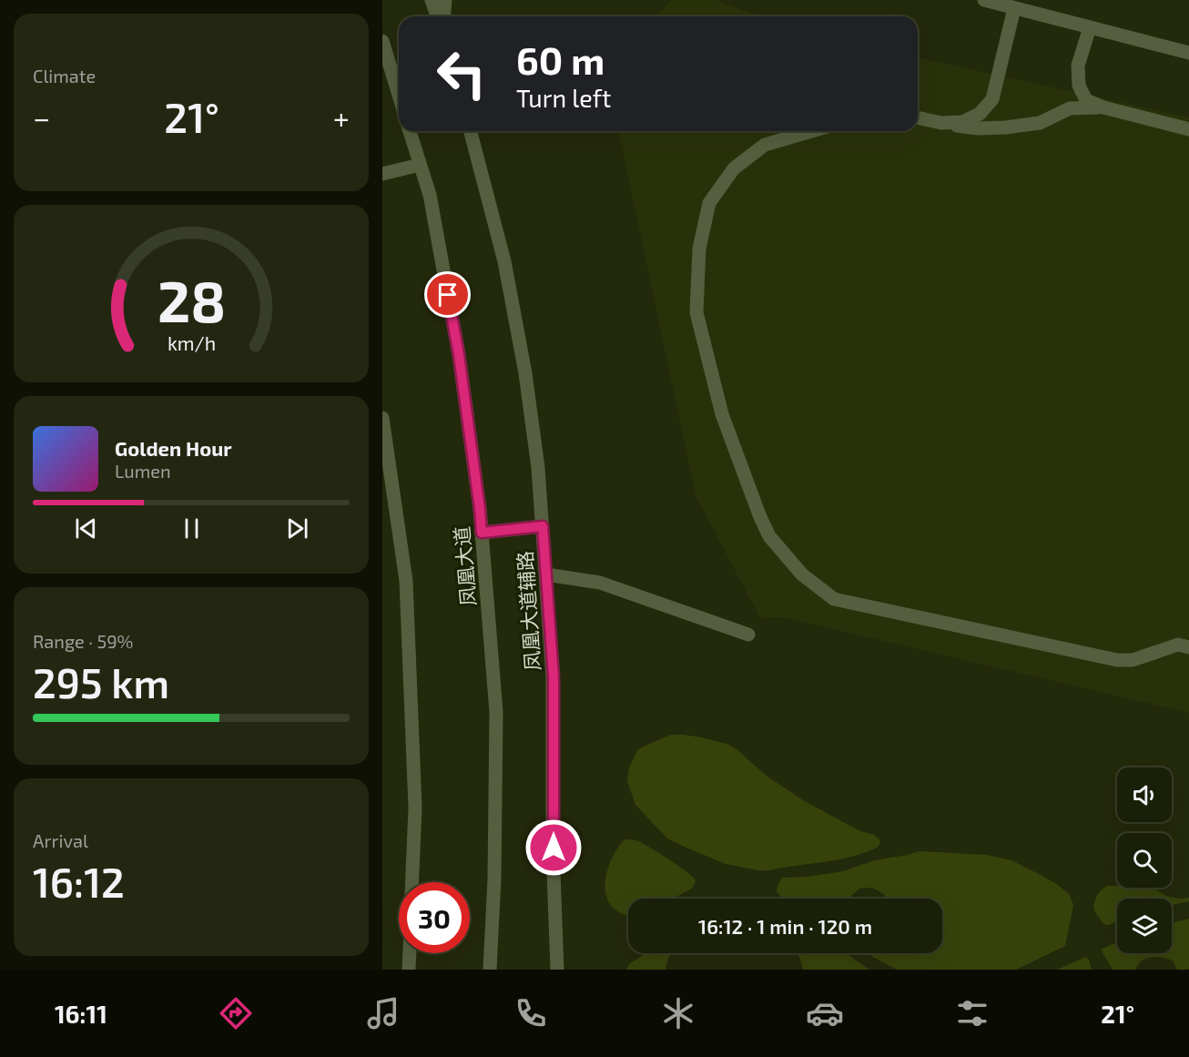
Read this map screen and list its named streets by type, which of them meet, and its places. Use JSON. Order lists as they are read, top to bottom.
{
  "streets": {
    "main road": ["凤凰大道", "凤凰大道辅路"]
  },
  "page": {
    "tile": [
      "Climate",
      ["Range · 59%", "295 km"],
      ["Arrival", "16:12"]
    ],
    "turn": ["60 m", "Turn left"],
    "heat": ["−", "21°", "+"],
    "song": ["Golden Hour", "Lumen"],
    "limit": "30",
    "trip": "16:12 · 1 min · 120 m",
    "tabs": ["16:11", "21°"],
    "gauge": ["28", "km/h"]
  }
}
